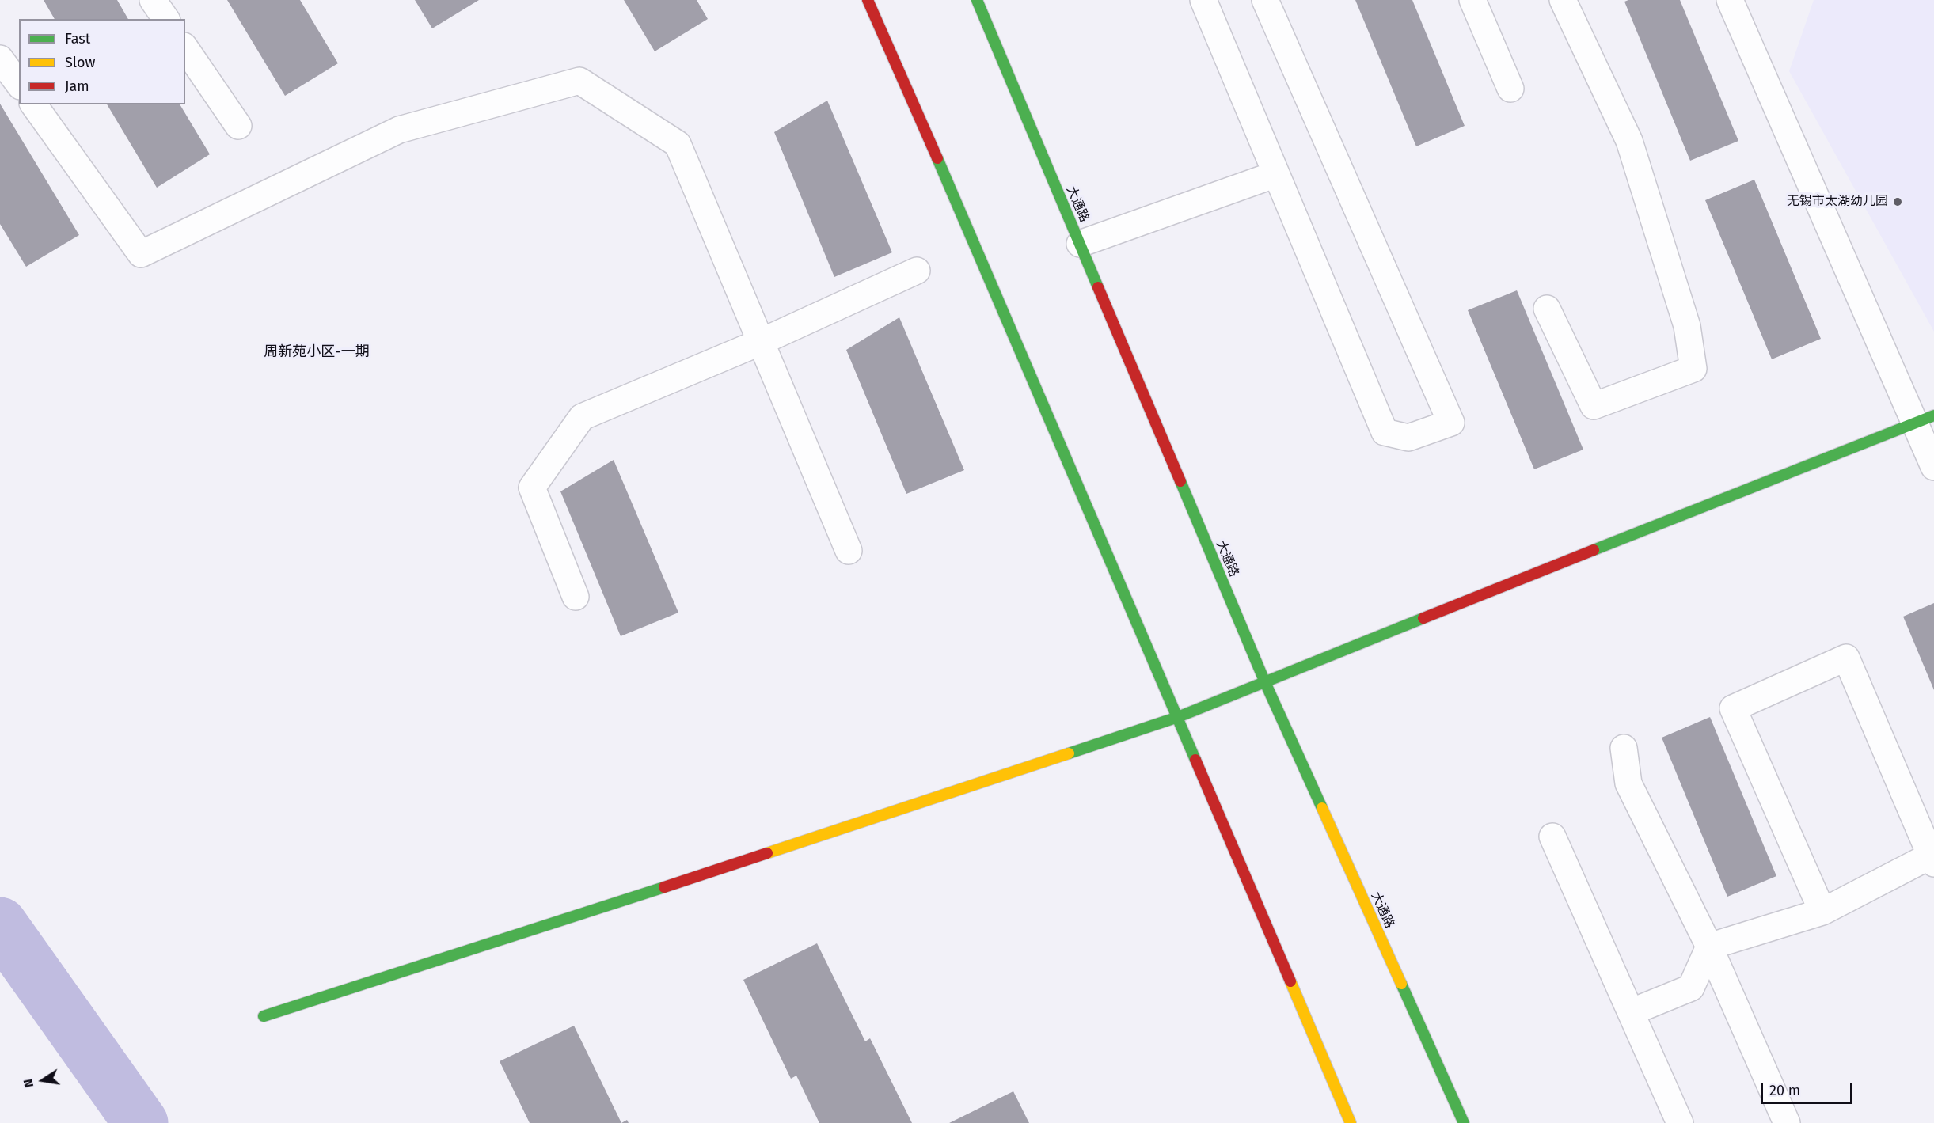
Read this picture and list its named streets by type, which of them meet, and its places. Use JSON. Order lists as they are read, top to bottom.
{
  "streets": {
    "street": ["大通路"]
  },
  "districts": ["周新苑小区-一期"],
  "places": ["无锡市太湖幼儿园"],
  "legend": ["Fast", "Slow", "Jam"],
  "scale_bar": "20 m",
  "north": "left"
}
